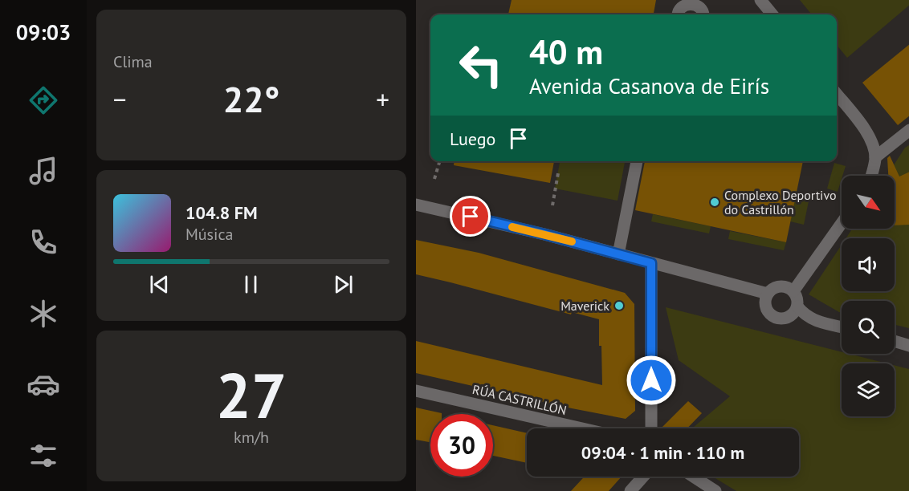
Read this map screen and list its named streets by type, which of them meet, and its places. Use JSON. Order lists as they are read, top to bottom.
{
  "streets": {
    "street": ["RÚA CASTRILLÓN"]
  },
  "places": ["Complexo Deportivo do Castrillón", "Maverick"],
  "north": "bottom right",
  "page": {
    "tabs": "09:03",
    "tile": [
      "Clima",
      ["27", "km/h"]
    ],
    "turn": ["40 m", "Avenida Casanova de Eirís"],
    "heat": ["−", "22°", "+"],
    "then": "Luego",
    "song": ["104.8 FM", "Música"],
    "limit": "30",
    "trip": "09:04 · 1 min · 110 m"
  }
}
